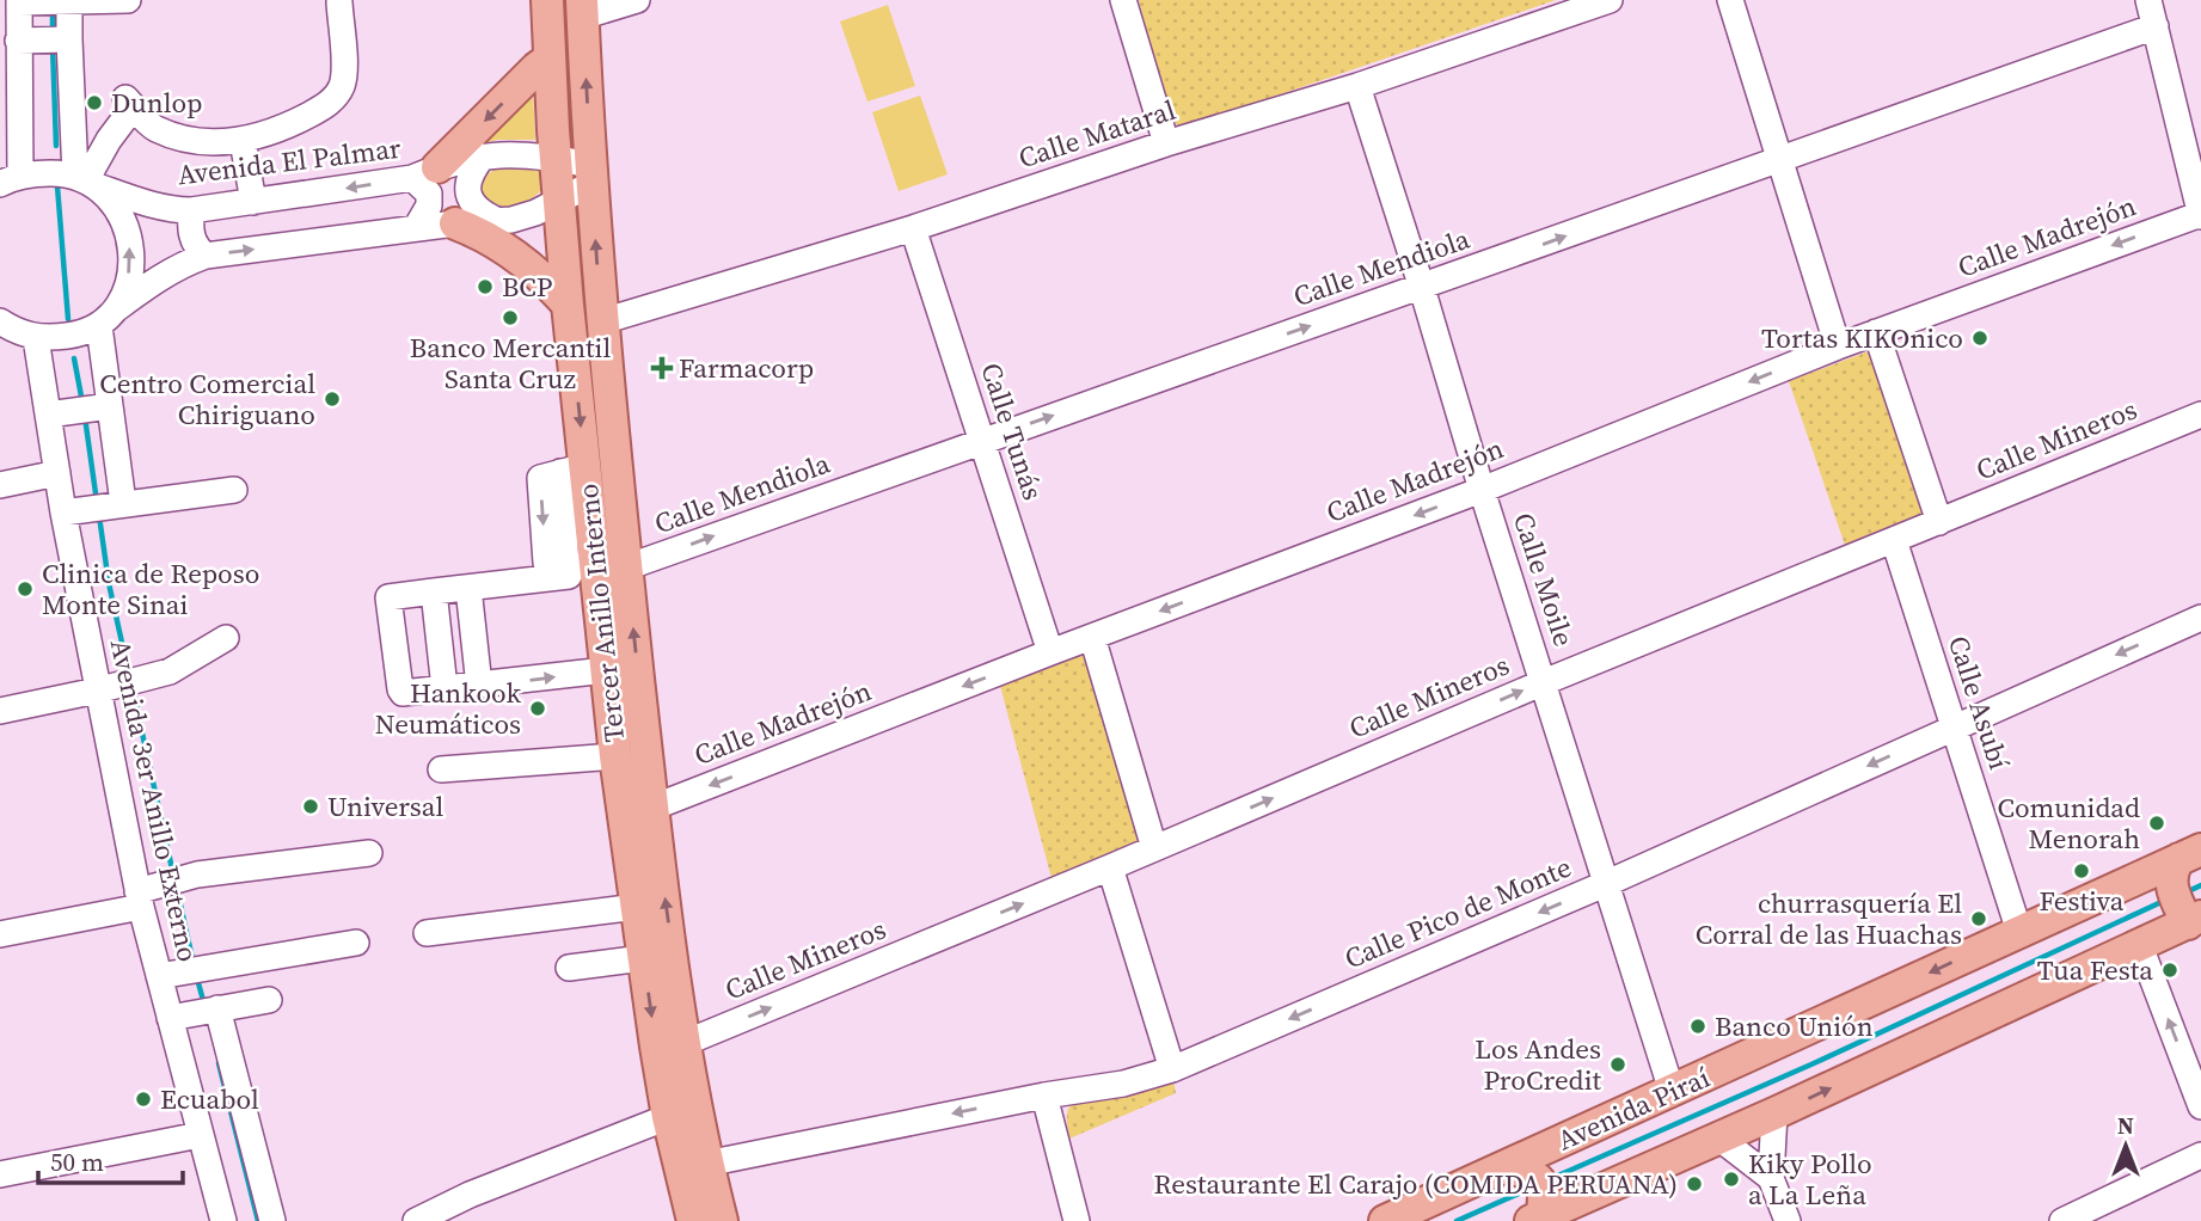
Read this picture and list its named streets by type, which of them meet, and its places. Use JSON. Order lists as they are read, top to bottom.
{
  "streets": {
    "main road": ["Tercer Anillo Interno", "Avenida Piraí"],
    "street": [
      "Calle Mataral",
      "Avenida El Palmar",
      "Calle Madrejón",
      "Calle Mendiola",
      "Calle Tunás",
      "Calle Mineros",
      "Calle Moile",
      "Calle Asubí",
      "Avenida 3er Anillo Externo",
      "Calle Pico de Monte"
    ]
  },
  "crossings": [
    ["Calle Mataral", "Calle Tunás"],
    ["Calle Mataral", "Calle Moile"],
    ["Calle Mataral", "Tercer Anillo Interno"],
    ["Avenida El Palmar", "Tercer Anillo Interno"],
    ["Calle Madrejón", "Calle Tunás"],
    ["Calle Madrejón", "Calle Moile"],
    ["Calle Madrejón", "Tercer Anillo Interno"],
    ["Calle Mendiola", "Calle Tunás"],
    ["Calle Mendiola", "Calle Moile"],
    ["Calle Mendiola", "Tercer Anillo Interno"],
    ["Calle Mineros", "Calle Moile"],
    ["Calle Mineros", "Tercer Anillo Interno"],
    ["Calle Mineros", "Calle Asubí"],
    ["Calle Moile", "Calle Pico de Monte"],
    ["Calle Moile", "Avenida Piraí"],
    ["Tercer Anillo Interno", "Calle Pico de Monte"],
    ["Calle Asubí", "Calle Pico de Monte"],
    ["Calle Asubí", "Avenida Piraí"]
  ],
  "one_way": [
    "Calle Madrejón",
    "Calle Mendiola",
    "Calle Mineros",
    "Calle Pico de Monte"
  ],
  "places": {
    "other": [
      "Dunlop",
      "BCP",
      "Banco Mercantil Santa Cruz",
      "Tortas KIKOnico",
      "Centro Comercial Chiriguano",
      "Clinica de Reposo Monte Sinai",
      "Hankook Neumáticos",
      "Universal",
      "Comunidad Menorah",
      "Festiva",
      "churrasquería El Corral de las Huachas",
      "Tua Festa",
      "Banco Unión",
      "Los Andes ProCredit",
      "Ecuabol",
      "Kiky Pollo a La Leña",
      "Restaurante El Carajo (COMIDA PERUANA)"
    ],
    "health": ["Farmacorp"]
  },
  "scale_bar": "50 m",
  "north": "top"
}
